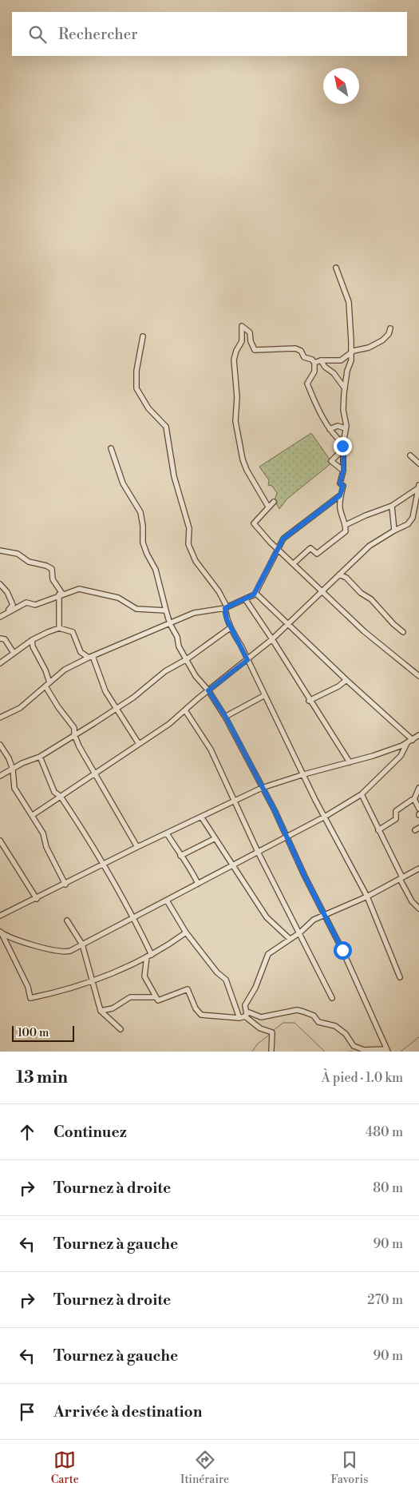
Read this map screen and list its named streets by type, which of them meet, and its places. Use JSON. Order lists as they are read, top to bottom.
{
  "scale_bar": "100 m",
  "north": "top left",
  "page": {
    "search": "Rechercher",
    "scale": "100 m",
    "heading": ["13 min", "À pied · 1.0 km"],
    "list": [
      ["Continuez", "480 m"],
      ["Tournez à droite", "80 m"],
      ["Tournez à gauche", "90 m"],
      ["Tournez à droite", "270 m"],
      ["Tournez à gauche", "90 m"],
      "Arrivée à destination"
    ],
    "nav": ["Carte", "Itinéraire", "Favoris"]
  }
}
